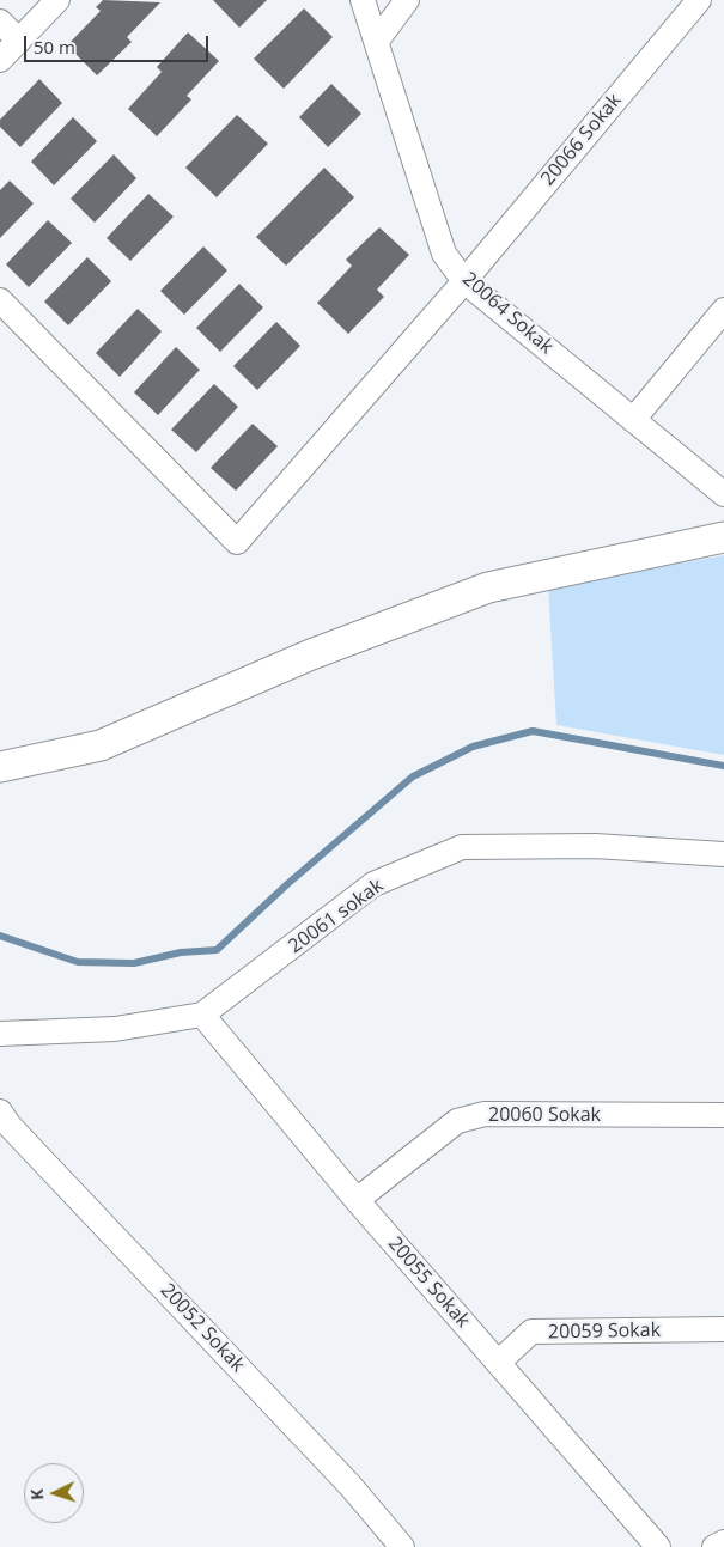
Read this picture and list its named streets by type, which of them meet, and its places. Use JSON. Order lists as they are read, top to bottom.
{
  "streets": {
    "street": [
      "20066 Sokak",
      "20064 Sokak",
      "20061 sokak",
      "20060 Sokak",
      "20055 Sokak",
      "20052 Sokak",
      "20059 Sokak"
    ]
  },
  "crossings": [
    ["20066 Sokak", "20064 Sokak"],
    ["20061 sokak", "20055 Sokak"],
    ["20060 Sokak", "20055 Sokak"],
    ["20055 Sokak", "20059 Sokak"]
  ],
  "scale_bar": "50 m",
  "north": "left"
}
